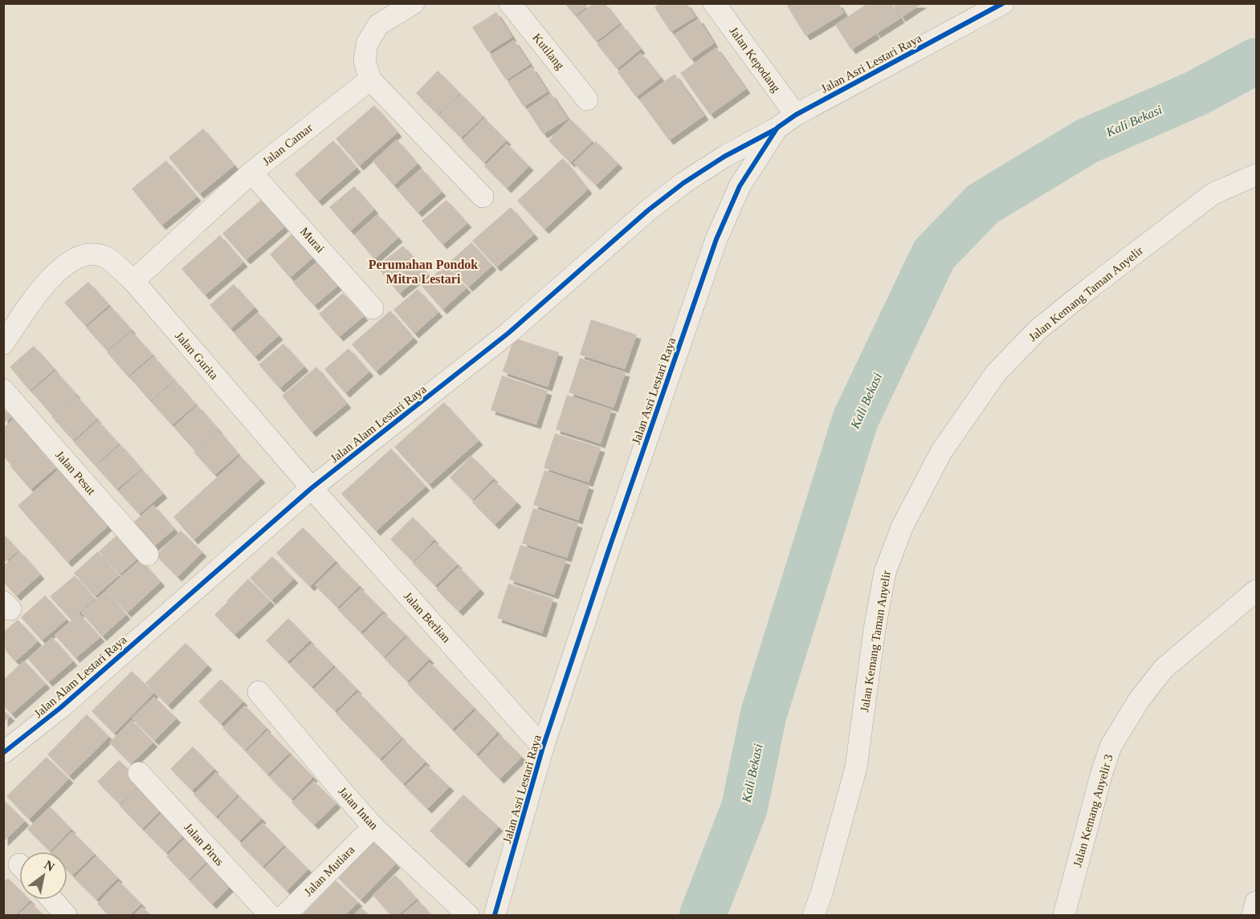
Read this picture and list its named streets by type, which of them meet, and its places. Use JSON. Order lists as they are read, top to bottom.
{
  "streets": {
    "street": [
      "Kutilang",
      "Jalan Kepodang",
      "Jalan Asri Lestari Raya",
      "Jalan Camar",
      "Murai",
      "Jalan Kemang Taman Anyelir",
      "Jalan Gurita",
      "Jalan Alam Lestari Raya",
      "Jalan Pesut",
      "Jalan Berlian",
      "Jalan Intan",
      "Jalan Kemang Anyelir 3",
      "Jalan Pirus",
      "Jalan Mutiara"
    ]
  },
  "crossings": [
    ["Jalan Kepodang", "Jalan Asri Lestari Raya"],
    ["Jalan Asri Lestari Raya", "Jalan Alam Lestari Raya"],
    ["Jalan Asri Lestari Raya", "Jalan Berlian"],
    ["Jalan Camar", "Murai"],
    ["Jalan Camar", "Jalan Gurita"],
    ["Jalan Gurita", "Jalan Alam Lestari Raya"],
    ["Jalan Gurita", "Jalan Berlian"],
    ["Jalan Alam Lestari Raya", "Jalan Berlian"],
    ["Jalan Intan", "Jalan Mutiara"]
  ],
  "districts": ["Perumahan Pondok Mitra Lestari"],
  "water": ["Kali Bekasi"],
  "north": "top right"
}
